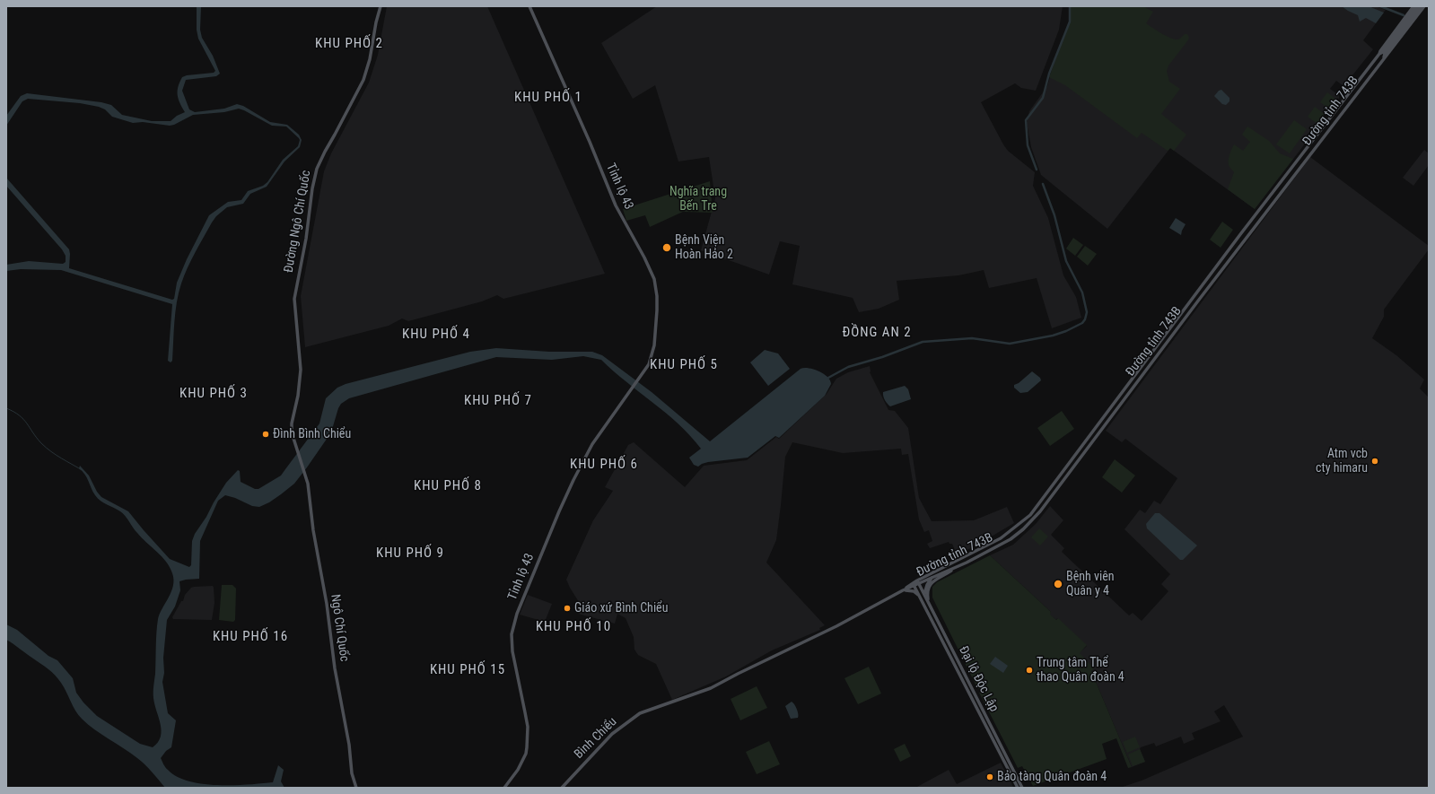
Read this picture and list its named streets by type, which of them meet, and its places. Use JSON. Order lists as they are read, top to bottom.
{
  "streets": {
    "main road": [
      "Đường tỉnh 743B",
      "Tỉnh lộ 43",
      "Đường Ngô Chí Quốc",
      "Ngô Chí Quốc",
      "Đại lộ Độc Lập",
      "Bình Chiểu"
    ]
  },
  "crossings": [
    ["Đường tỉnh 743B", "Đại lộ Độc Lập"],
    ["Đường tỉnh 743B", "Bình Chiểu"],
    ["Đường Ngô Chí Quốc", "Ngô Chí Quốc"]
  ],
  "districts": [
    "KHU PHỐ 2",
    "KHU PHỐ 1",
    "ĐỒNG AN 2",
    "KHU PHỐ 4",
    "KHU PHỐ 5",
    "KHU PHỐ 3",
    "KHU PHỐ 7",
    "KHU PHỐ 6",
    "KHU PHỐ 8",
    "KHU PHỐ 9",
    "KHU PHỐ 10",
    "KHU PHỐ 16",
    "KHU PHỐ 15"
  ],
  "parks": ["Nghĩa trang Bến Tre"],
  "places": [
    "Bệnh Viện Hoàn Hảo 2",
    "Đình Bình Chiểu",
    "Atm vcb cty himaru",
    "Bệnh viên Quân y 4",
    "Giáo xứ Bình Chiểu",
    "Trung tâm Thể thao Quân đoàn 4",
    "Bảo tàng Quân đoàn 4"
  ]
}
